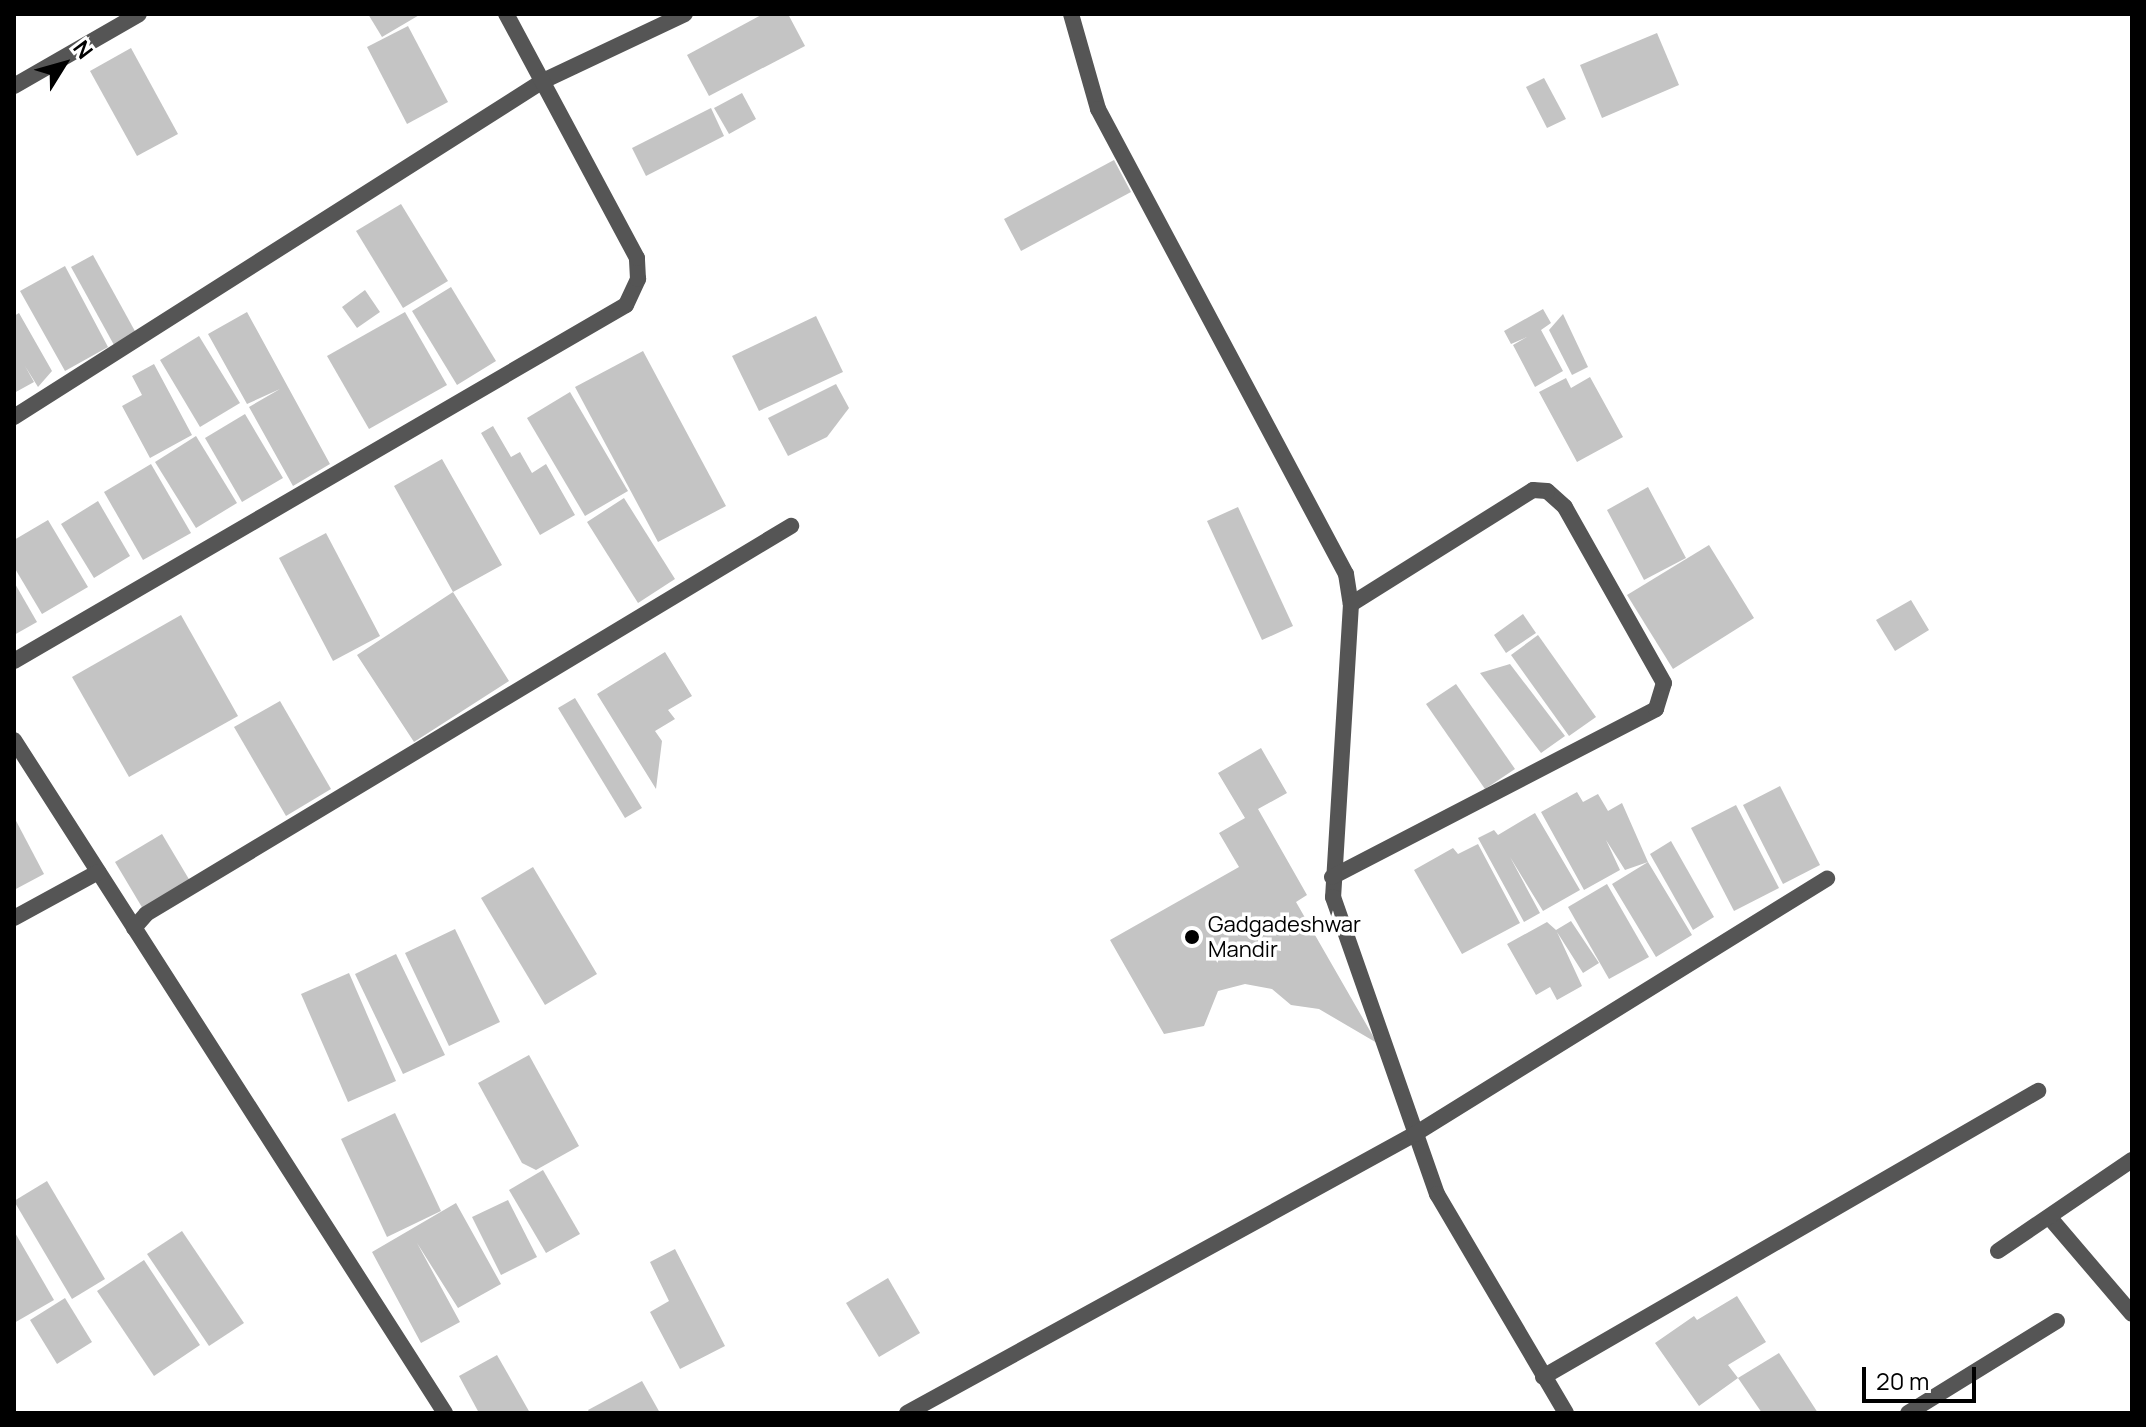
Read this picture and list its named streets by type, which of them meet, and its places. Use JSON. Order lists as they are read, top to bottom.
{
  "places": ["Gadgadeshwar Mandir"],
  "scale_bar": "20 m",
  "north": "top right"
}
